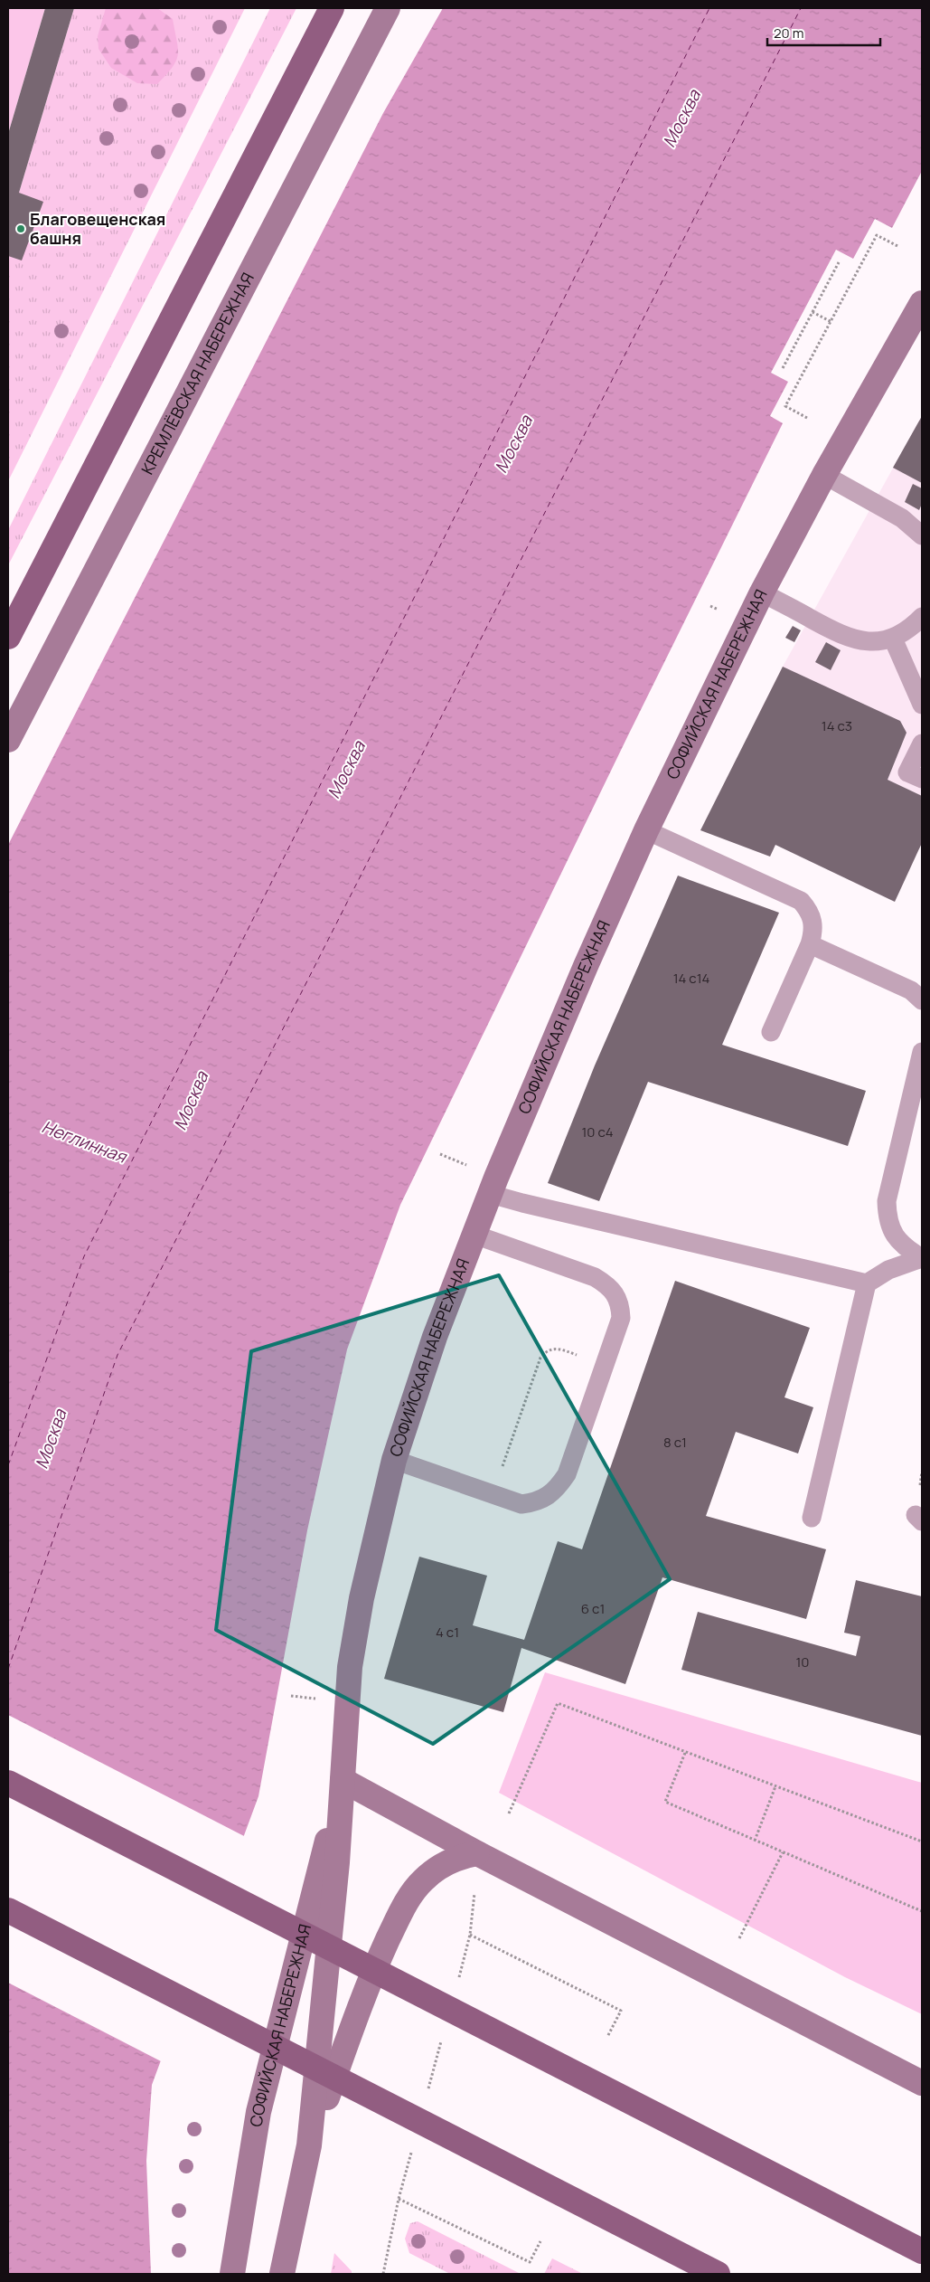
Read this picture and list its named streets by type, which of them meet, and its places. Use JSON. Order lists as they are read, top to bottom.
{
  "streets": {
    "main road": ["КРЕМЛЁВСКАЯ НАБЕРЕЖНАЯ", "СОФИЙСКАЯ НАБЕРЕЖНАЯ"]
  },
  "water": ["Москва", "Неглинная"],
  "places": ["Благовещенская башня"],
  "house_numbers": [
    "14 с3",
    "14 с14",
    "10 с4",
    "8 с1",
    "6 с1",
    "4 с1",
    "10"
  ],
  "scale_bar": "20 m"
}
